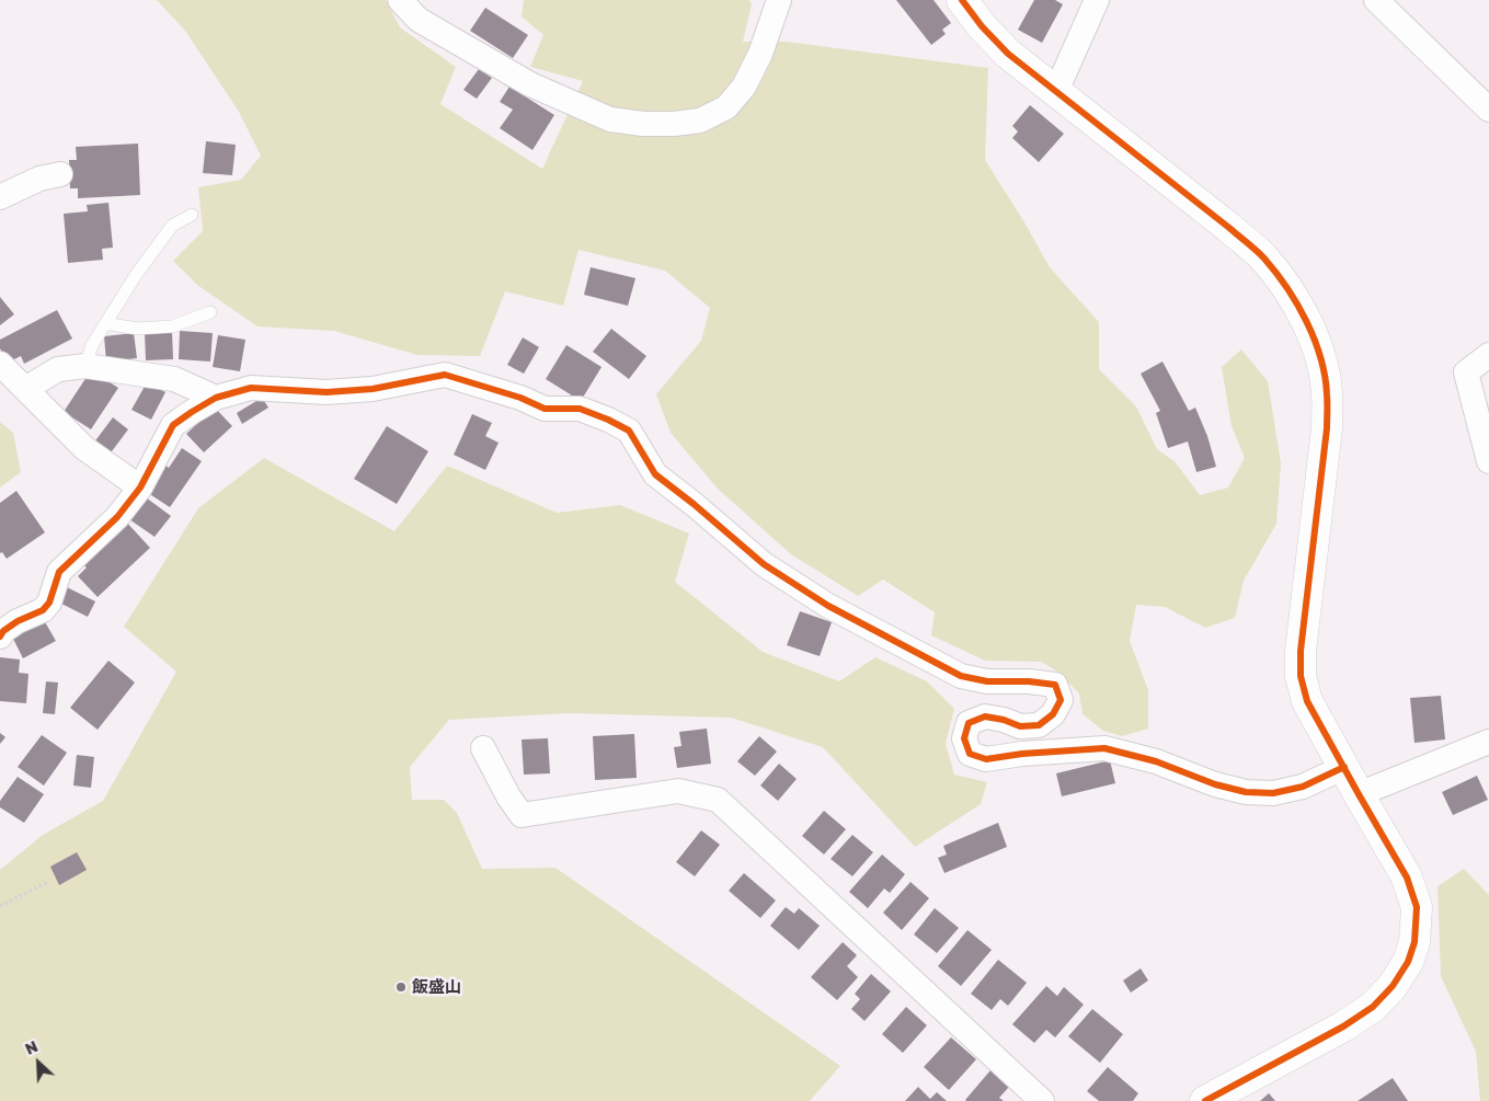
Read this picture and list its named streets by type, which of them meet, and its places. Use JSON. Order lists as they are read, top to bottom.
{
  "places": ["飯盛山"],
  "north": "top left"
}
